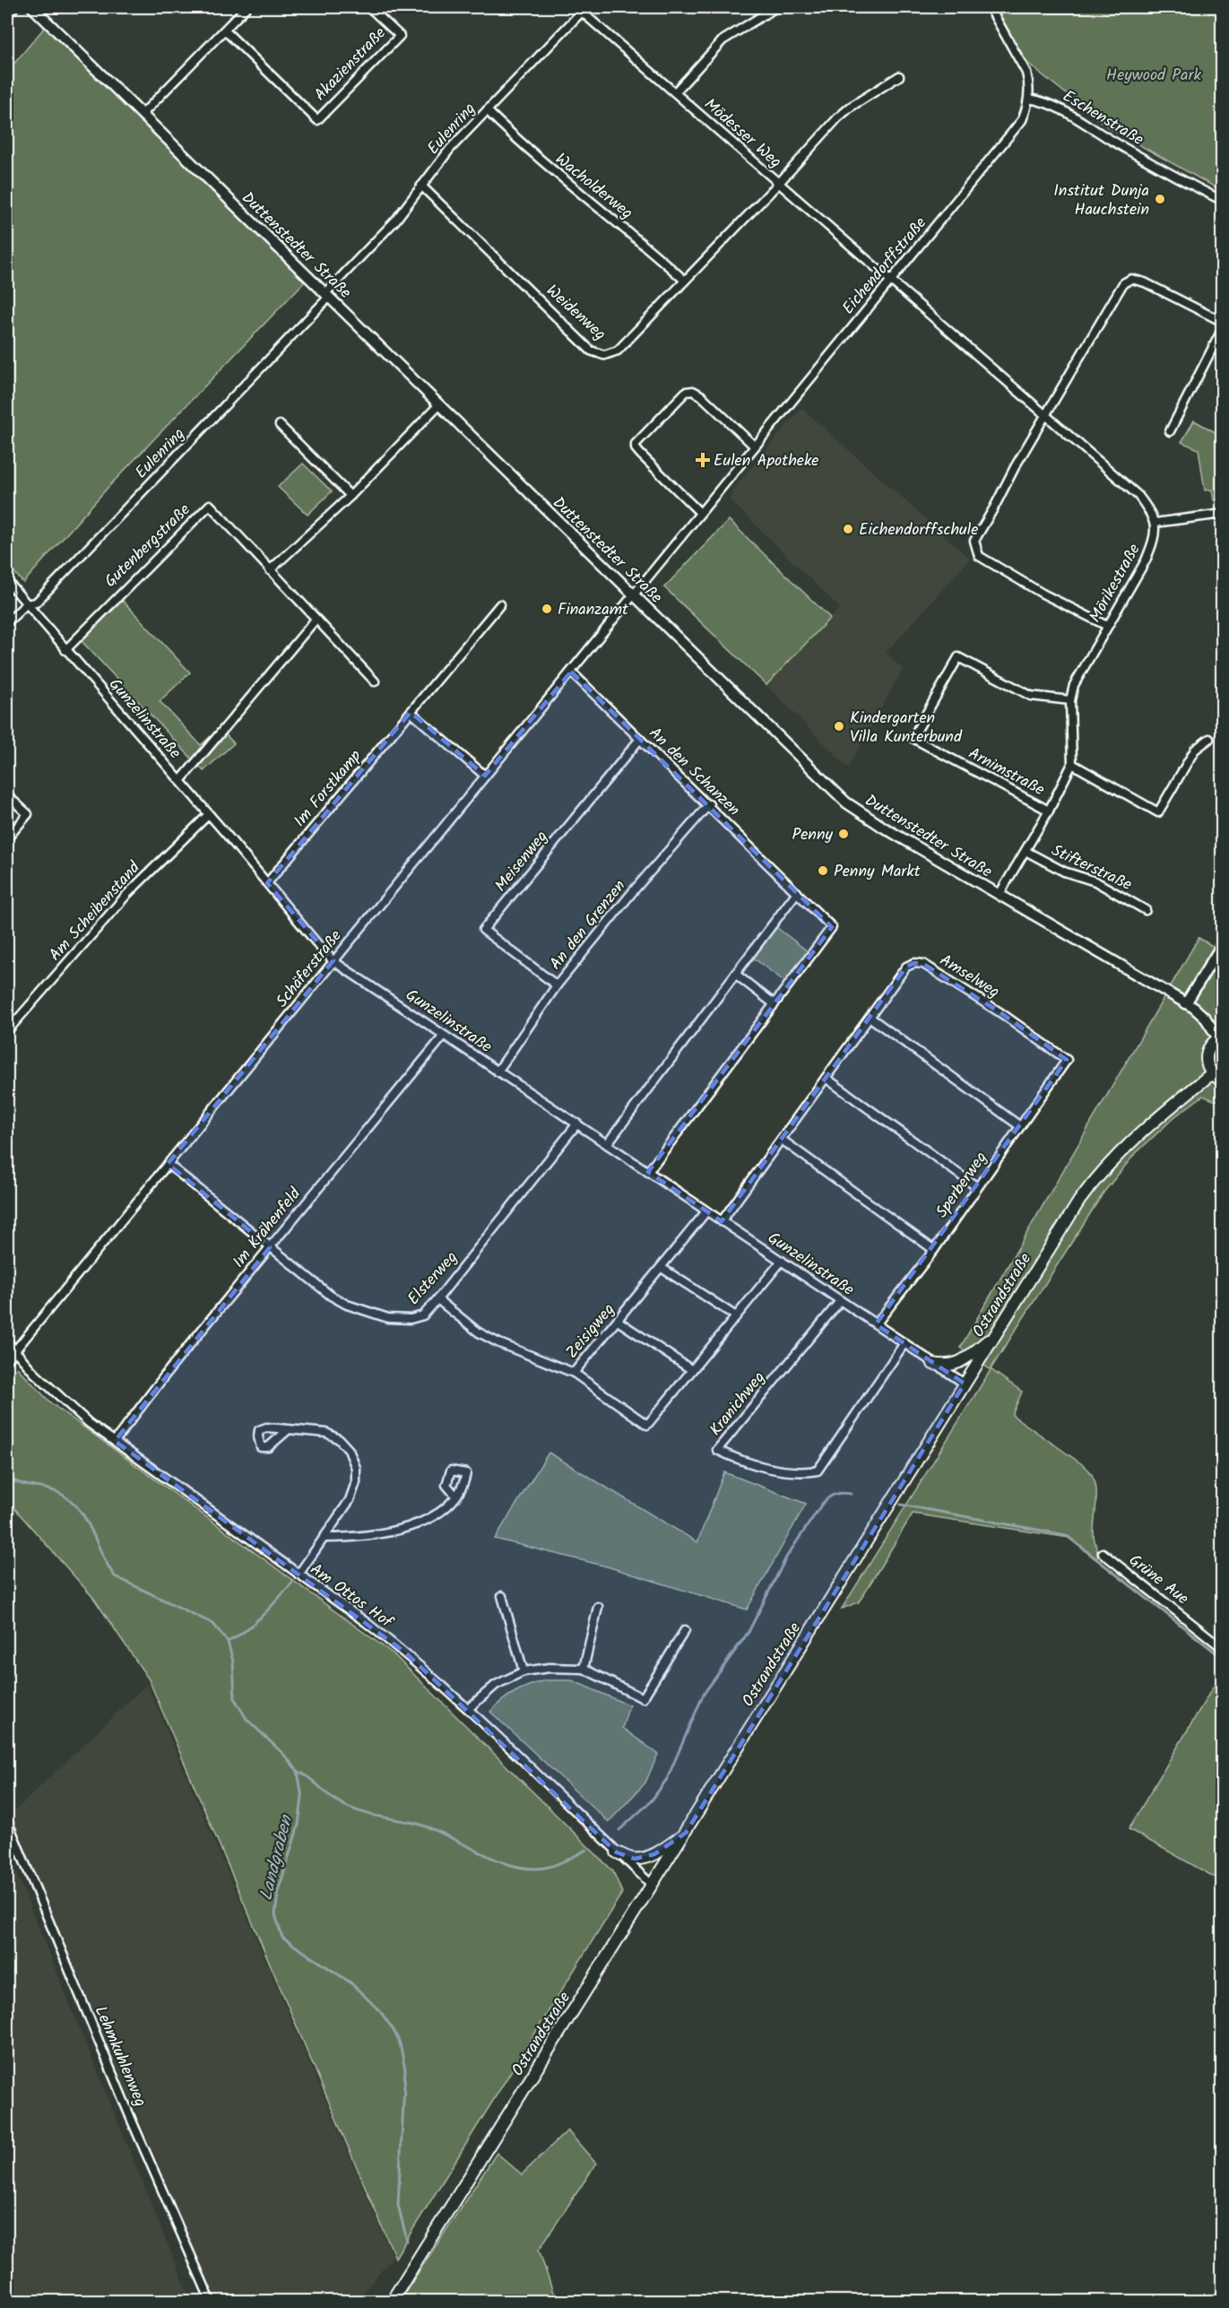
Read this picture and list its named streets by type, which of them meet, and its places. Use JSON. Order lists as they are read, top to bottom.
{
  "streets": {
    "main road": ["Ostrandstraße"],
    "street": [
      "Akazienstraße",
      "Eschenstraße",
      "Eulenring",
      "Mödesser Weg",
      "Wacholderweg",
      "Duttenstedter Straße",
      "Eichendorffstraße",
      "Weidenweg",
      "Gutenbergstraße",
      "Mörikestraße",
      "Gunzelinstraße",
      "An den Schanzen",
      "Arnimstraße",
      "Im Forstkamp",
      "Meisenweg",
      "Stifterstraße",
      "Am Scheibenstand",
      "An den Grenzen",
      "Schäferstraße",
      "Amselweg",
      "Sperberweg",
      "Im Krähenfeld",
      "Elsterweg",
      "Zeisigweg",
      "Kranichweg",
      "Grüne Aue",
      "Am Ottos Hof",
      "Lehmkuhlenweg"
    ]
  },
  "crossings": [
    ["Eschenstraße", "Eichendorffstraße"],
    ["Eulenring", "Mödesser Weg"],
    ["Eulenring", "Wacholderweg"],
    ["Eulenring", "Duttenstedter Straße"],
    ["Eulenring", "Weidenweg"],
    ["Eulenring", "Gunzelinstraße"],
    ["Mödesser Weg", "Eichendorffstraße"],
    ["Mödesser Weg", "Weidenweg"],
    ["Wacholderweg", "Weidenweg"],
    ["Duttenstedter Straße", "Eichendorffstraße"],
    ["Duttenstedter Straße", "Mörikestraße"],
    ["Duttenstedter Straße", "Schäferstraße"],
    ["Eichendorffstraße", "Schäferstraße"],
    ["Gutenbergstraße", "Gunzelinstraße"],
    ["Mörikestraße", "Arnimstraße"],
    ["Mörikestraße", "Stifterstraße"],
    ["Gunzelinstraße", "An den Schanzen"],
    ["Gunzelinstraße", "Im Forstkamp"],
    ["Gunzelinstraße", "Am Scheibenstand"],
    ["Gunzelinstraße", "An den Grenzen"],
    ["Gunzelinstraße", "Schäferstraße"],
    ["Gunzelinstraße", "Amselweg"],
    ["Gunzelinstraße", "Sperberweg"],
    ["Gunzelinstraße", "Im Krähenfeld"],
    ["Gunzelinstraße", "Elsterweg"],
    ["Gunzelinstraße", "Ostrandstraße"],
    ["Gunzelinstraße", "Zeisigweg"],
    ["Gunzelinstraße", "Kranichweg"],
    ["An den Schanzen", "Meisenweg"],
    ["An den Schanzen", "An den Grenzen"],
    ["An den Schanzen", "Schäferstraße"],
    ["Meisenweg", "An den Grenzen"],
    ["Schäferstraße", "Elsterweg"],
    ["Schäferstraße", "Am Ottos Hof"],
    ["Amselweg", "Sperberweg"],
    ["Im Krähenfeld", "Elsterweg"],
    ["Im Krähenfeld", "Am Ottos Hof"],
    ["Elsterweg", "Zeisigweg"],
    ["Ostrandstraße", "Am Ottos Hof"]
  ],
  "water": ["Landgraben"],
  "parks": ["Heywood Park"],
  "places": {
    "other": [
      "Institut Dunja Hauchstein",
      "Eichendorffschule",
      "Finanzamt",
      "Kindergarten Villa Kunterbund",
      "Penny",
      "Penny Markt"
    ],
    "health": ["Eulen Apotheke"]
  }
}
